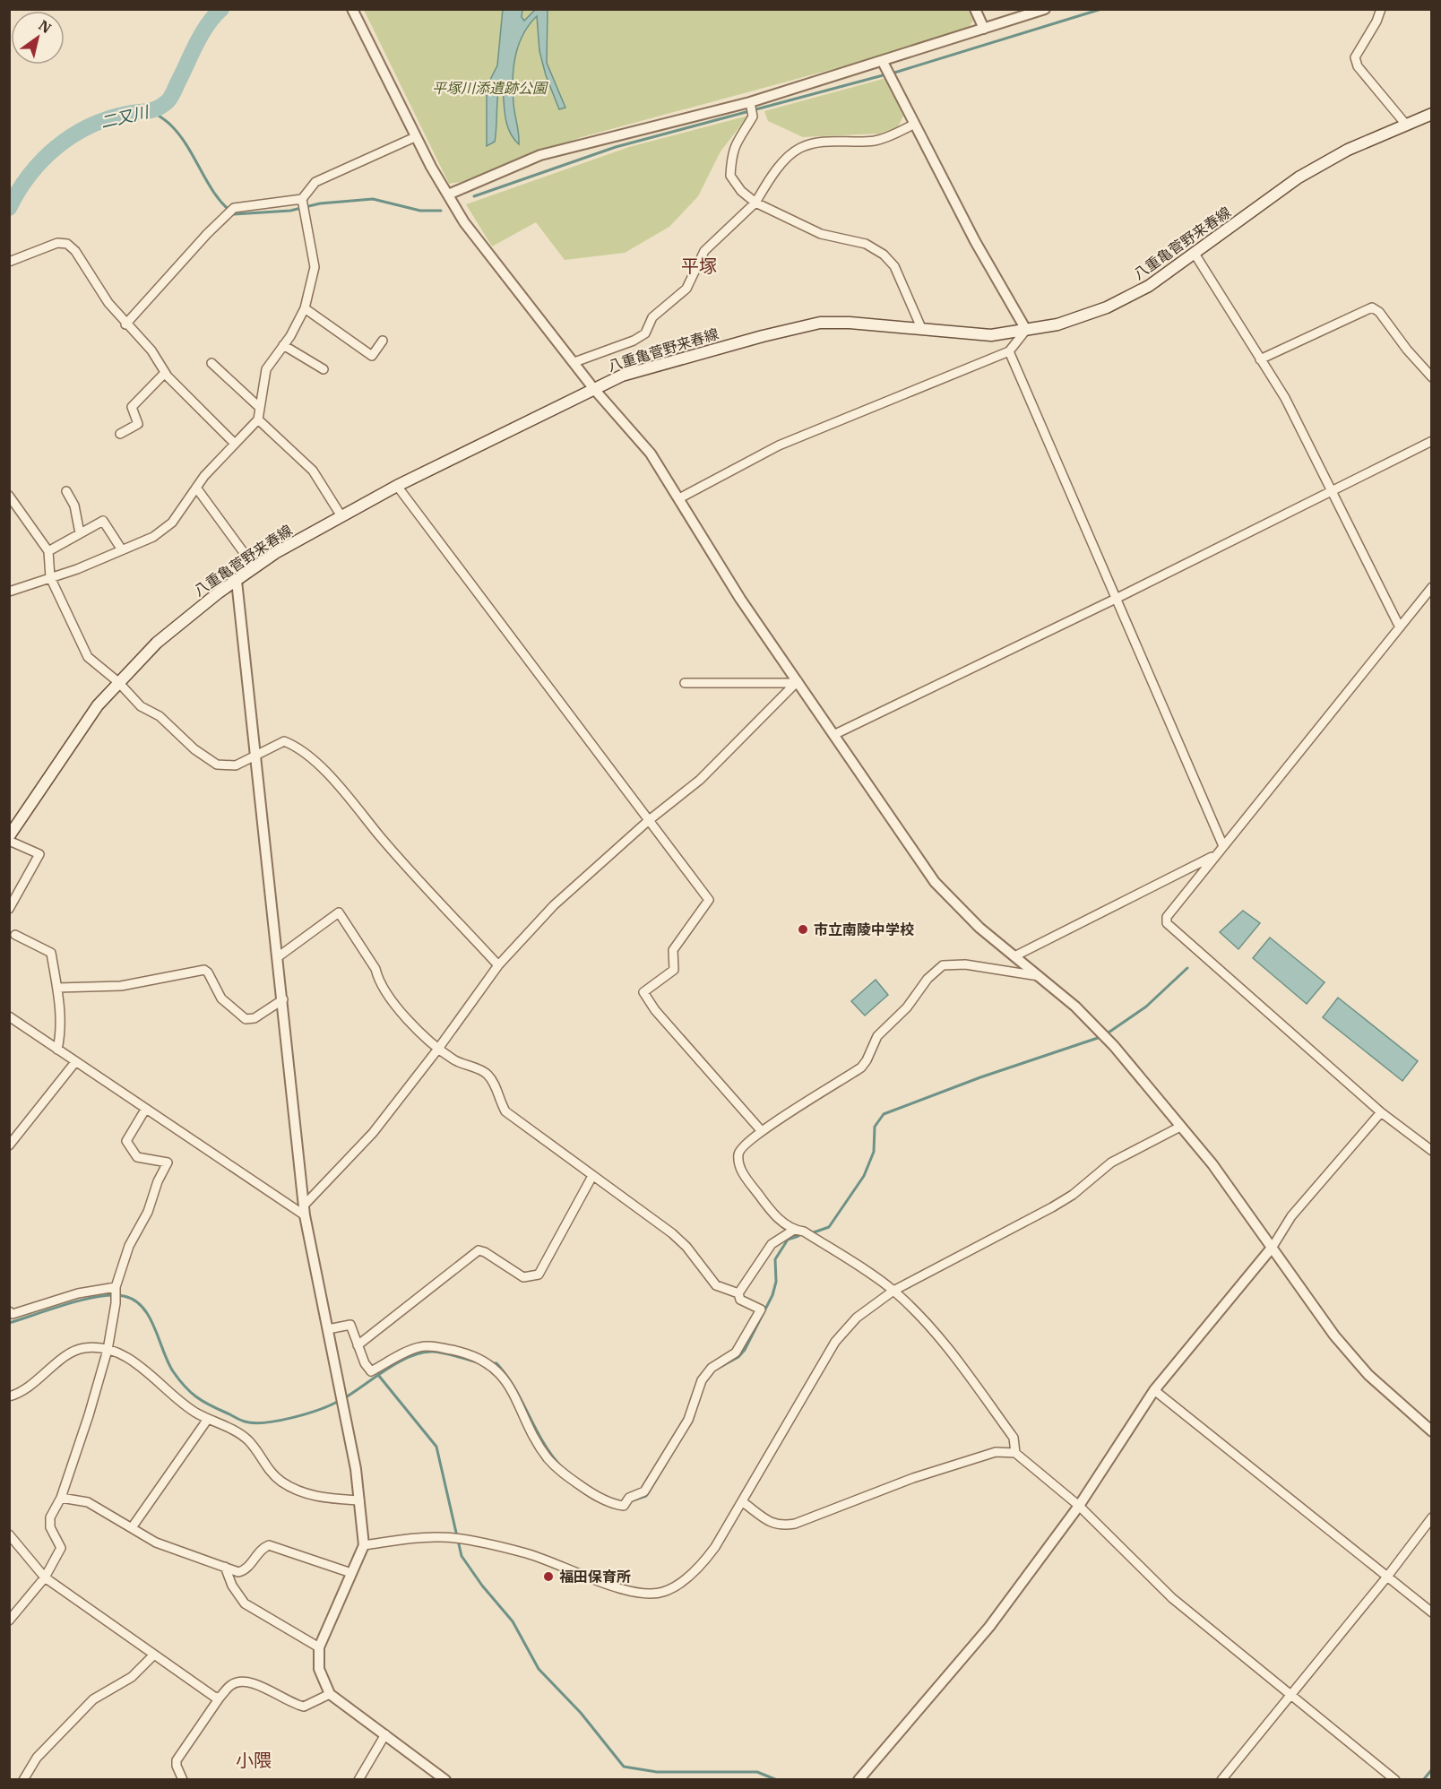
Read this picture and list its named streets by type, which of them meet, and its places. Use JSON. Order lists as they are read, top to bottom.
{
  "streets": {
    "main road": ["八重亀菅野来春線"]
  },
  "districts": ["平塚", "小隈"],
  "water": ["二又川"],
  "parks": ["平塚川添遺跡公園"],
  "places": ["市立南陵中学校", "福田保育所"],
  "north": "top right"
}
